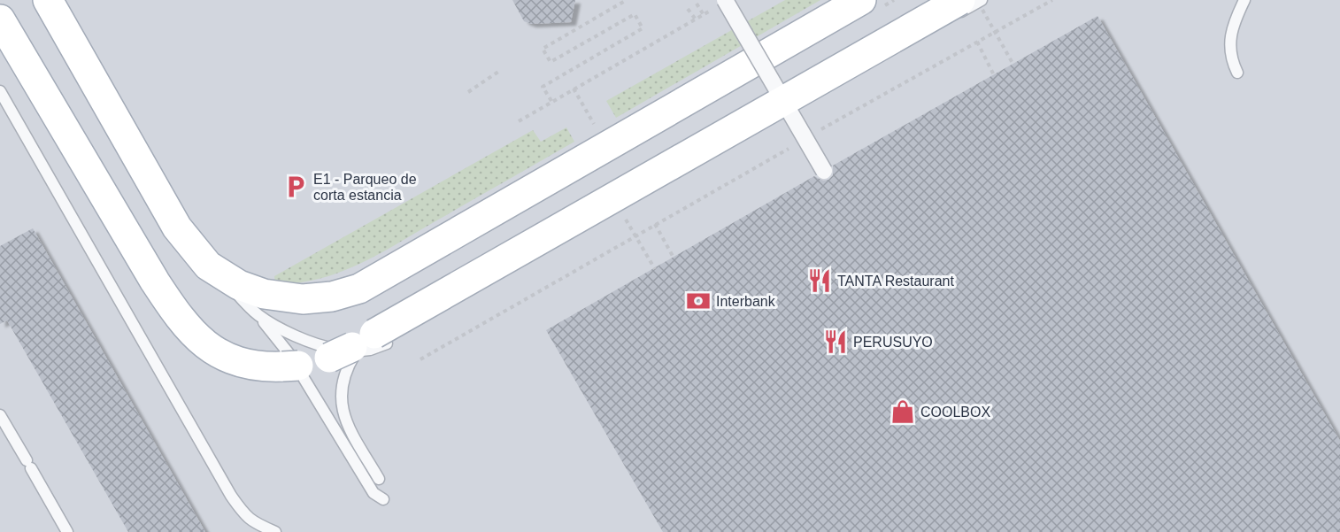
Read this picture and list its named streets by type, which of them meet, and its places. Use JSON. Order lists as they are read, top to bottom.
{
  "places": {
    "parking": ["E1 - Parqueo de corta estancia"],
    "restaurant": ["TANTA Restaurant", "PERUSUYO"],
    "bank": ["Interbank"],
    "shop": ["COOLBOX"]
  }
}
